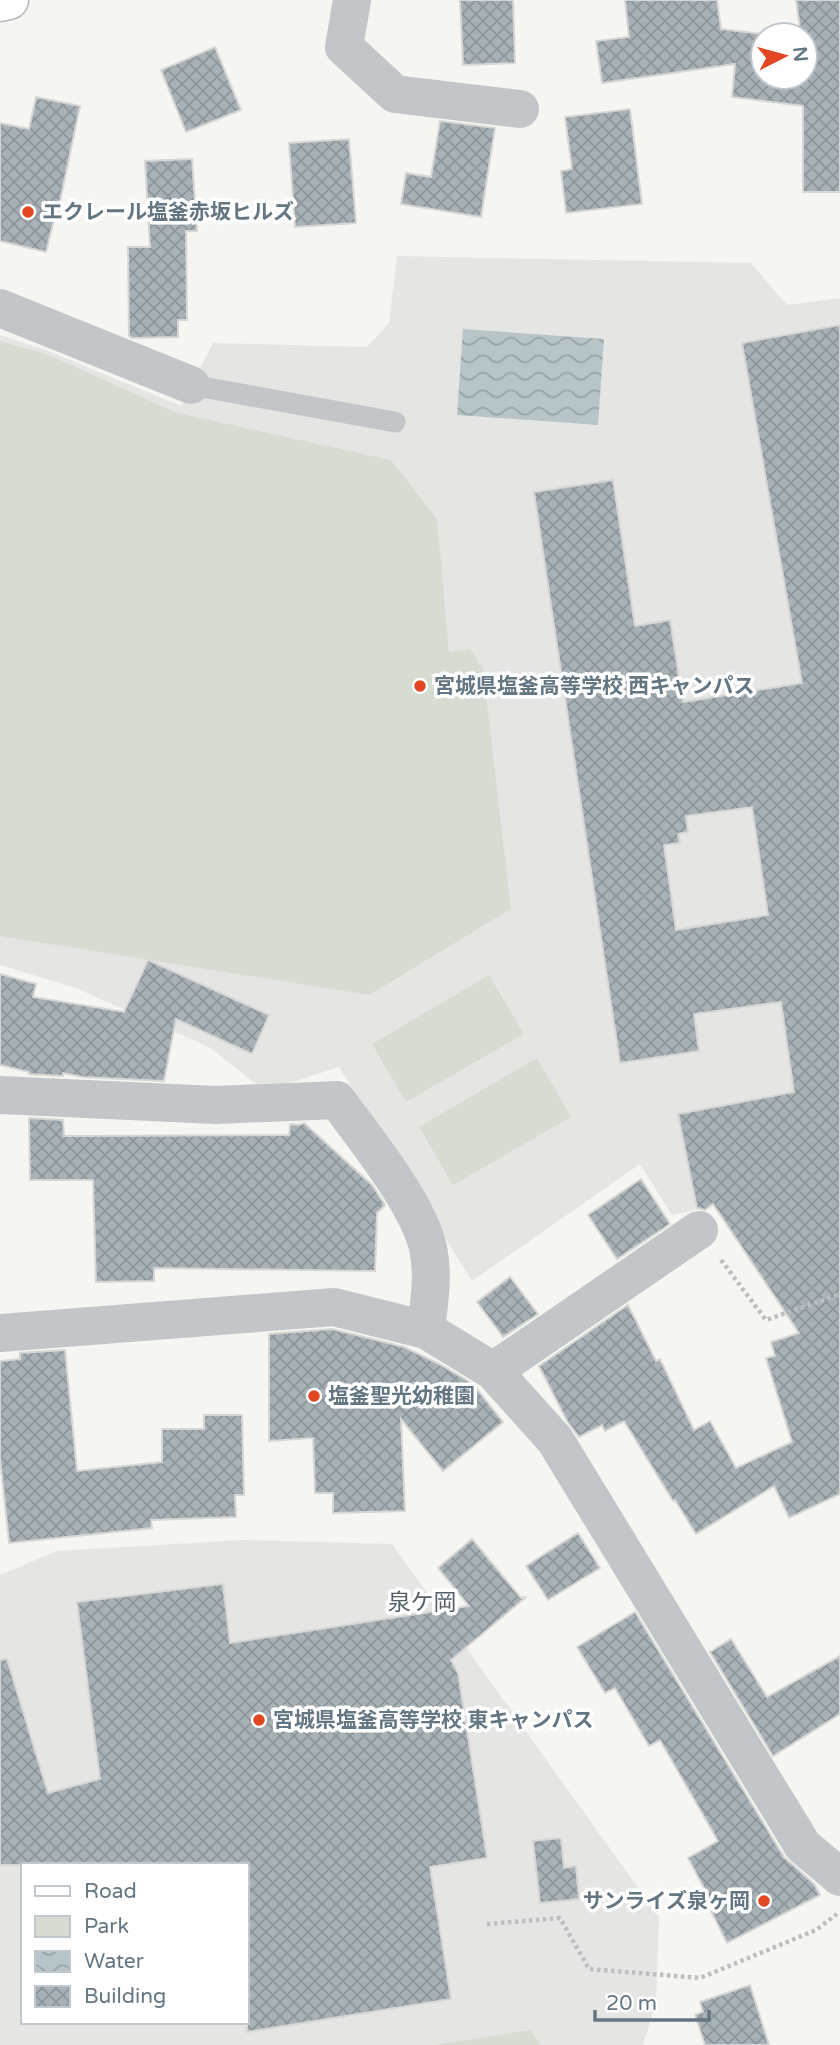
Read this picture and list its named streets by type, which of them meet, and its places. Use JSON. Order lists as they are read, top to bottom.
{
  "districts": ["泉ケ岡"],
  "places": [
    "エクレール塩釜赤坂ヒルズ",
    "宮城県塩釜高等学校 西キャンパス",
    "塩釜聖光幼稚園",
    "宮城県塩釜高等学校 東キャンパス",
    "サンライズ泉ヶ岡"
  ],
  "legend": [
    "Road",
    "Park",
    "Water",
    "Building"
  ],
  "scale_bar": "20 m",
  "north": "right"
}
